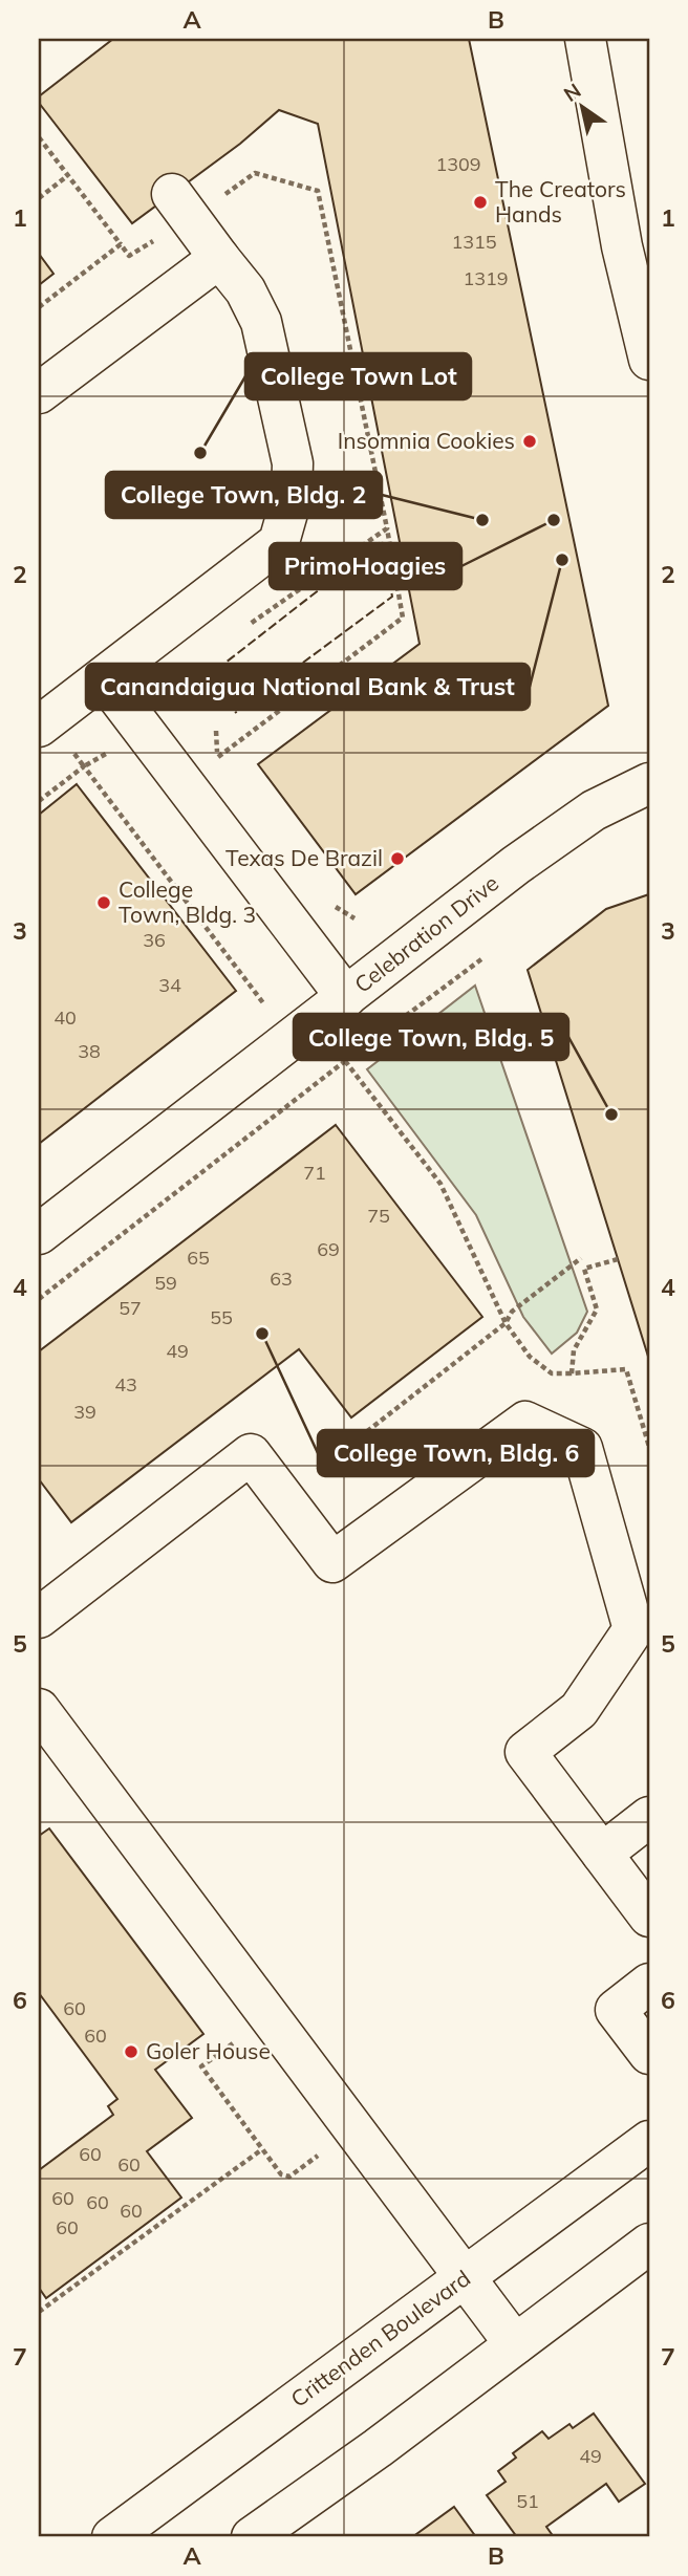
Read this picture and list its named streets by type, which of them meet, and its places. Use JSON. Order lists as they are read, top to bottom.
{
  "streets": {
    "street": ["Celebration Drive", "Crittenden Boulevard"]
  },
  "places": [
    "The Creators Hands",
    "Insomnia Cookies",
    "College Town Lot",
    "College Town, Bldg. 2",
    "PrimoHoagies",
    "Canandaigua National Bank & Trust",
    "Texas De Brazil",
    "College Town, Bldg. 3",
    "College Town, Bldg. 5",
    "College Town, Bldg. 6",
    "Goler House"
  ],
  "house_numbers": [
    "1309",
    "1315",
    "1319",
    "36",
    "34",
    "40",
    "38",
    "71",
    "75",
    "69",
    "65",
    "63",
    "59",
    "57",
    "55",
    "49",
    "43",
    "39",
    "60",
    "60",
    "60",
    "60",
    "60",
    "60",
    "60",
    "60",
    "49",
    "51"
  ],
  "north": "top left",
  "grid": {
    "columns": ["A", "B"],
    "rows": [
      "1",
      "2",
      "3",
      "4",
      "5",
      "6",
      "7"
    ]
  }
}
